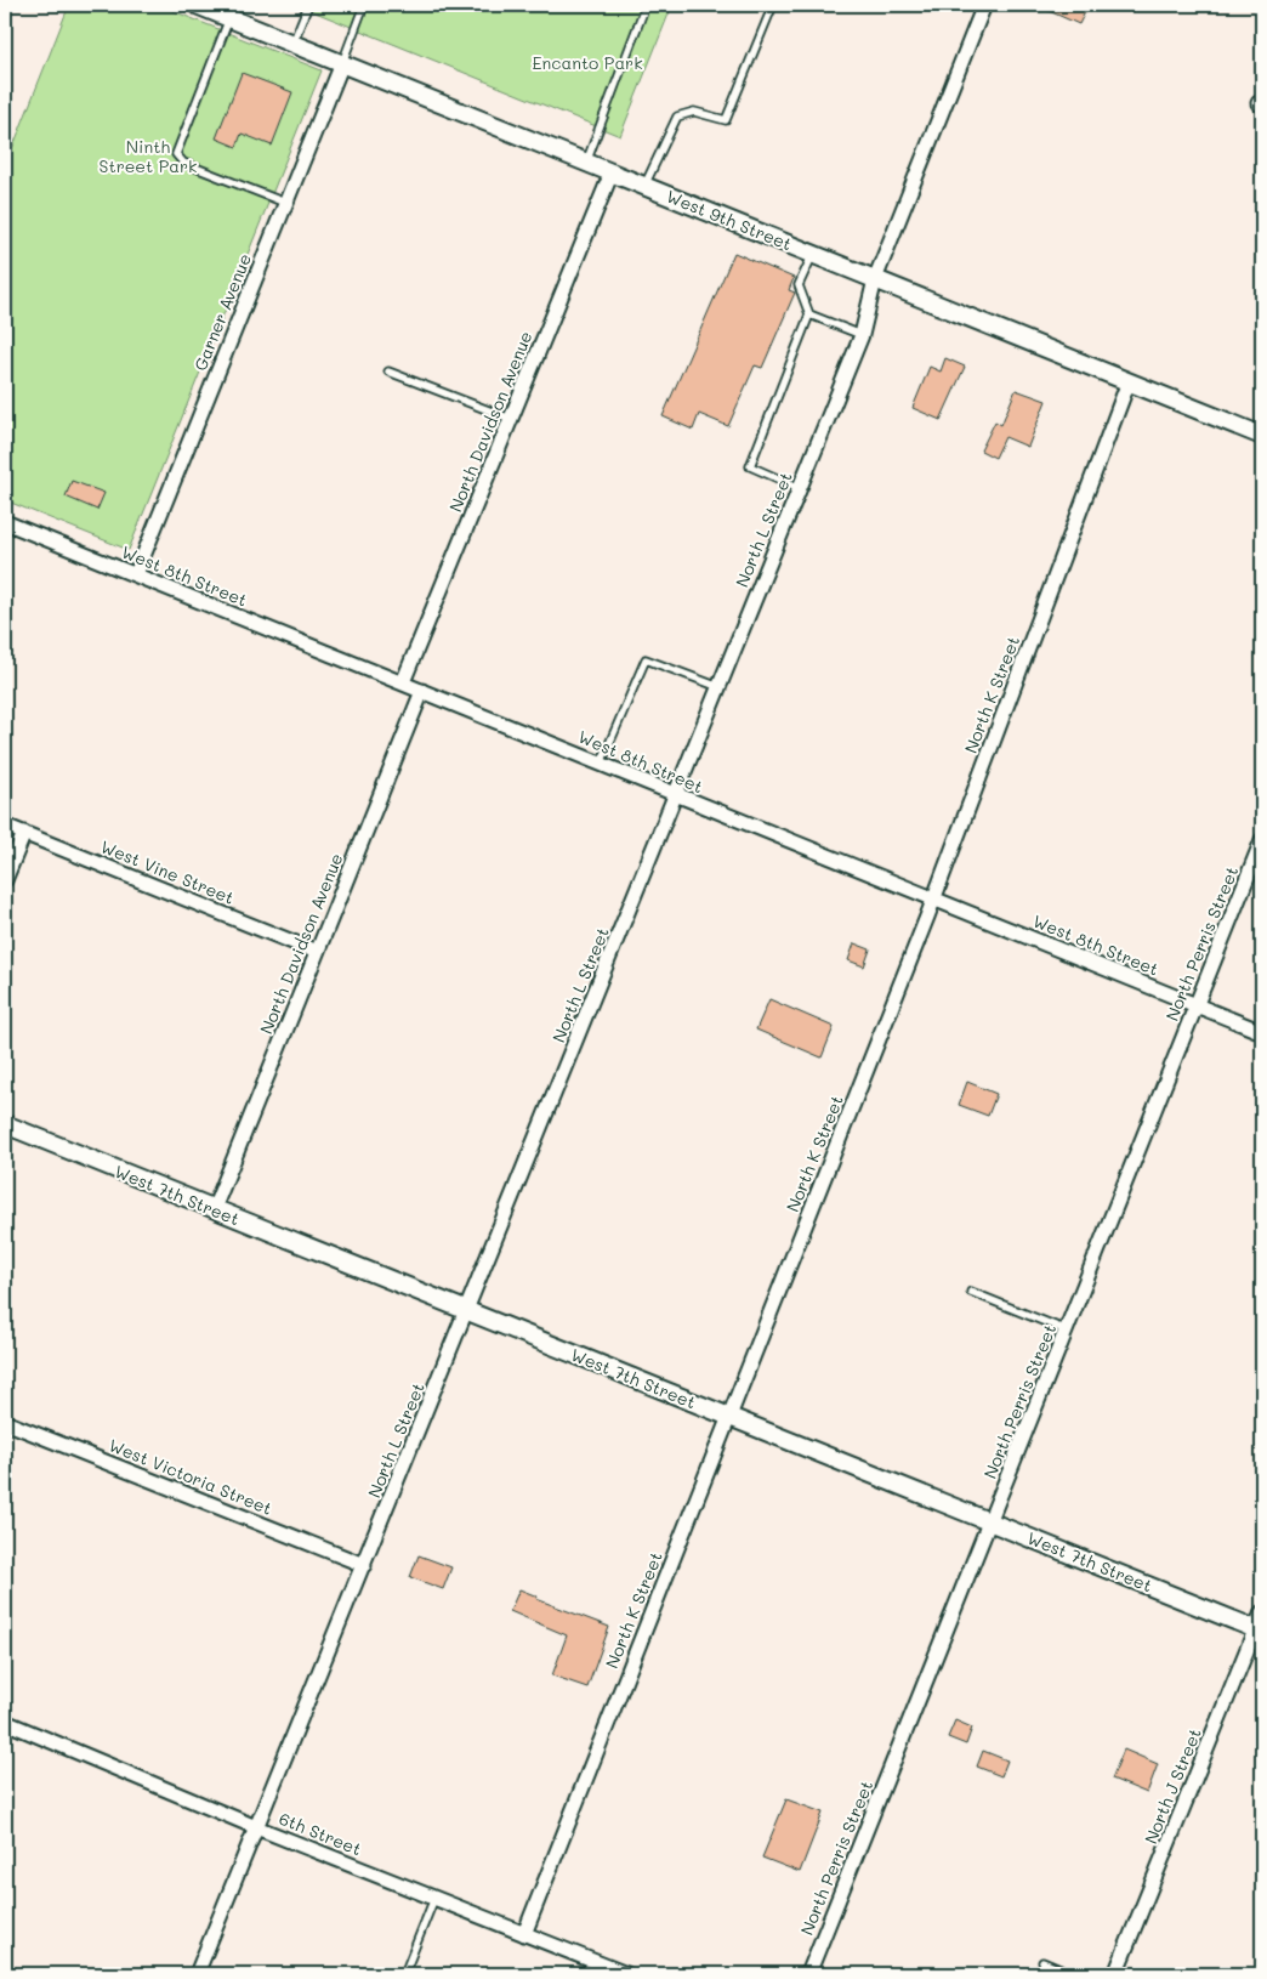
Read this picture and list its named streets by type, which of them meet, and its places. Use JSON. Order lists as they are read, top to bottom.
{
  "streets": {
    "street": [
      "West 9th Street",
      "Garner Avenue",
      "North Davidson Avenue",
      "North L Street",
      "West 8th Street",
      "North K Street",
      "West Vine Street",
      "North Perris Street",
      "West 7th Street",
      "West Victoria Street",
      "North J Street",
      "6th Street"
    ]
  },
  "crossings": [
    ["West 9th Street", "Garner Avenue"],
    ["West 9th Street", "North Davidson Avenue"],
    ["West 9th Street", "North L Street"],
    ["West 9th Street", "North K Street"],
    ["Garner Avenue", "West 8th Street"],
    ["North Davidson Avenue", "West 8th Street"],
    ["North Davidson Avenue", "West Vine Street"],
    ["North Davidson Avenue", "West 7th Street"],
    ["North L Street", "West 8th Street"],
    ["North L Street", "West 7th Street"],
    ["North L Street", "West Victoria Street"],
    ["North L Street", "6th Street"],
    ["West 8th Street", "North K Street"],
    ["West 8th Street", "North Perris Street"],
    ["North K Street", "West 7th Street"],
    ["North K Street", "6th Street"],
    ["North Perris Street", "West 7th Street"],
    ["West 7th Street", "North J Street"]
  ],
  "parks": ["Encanto Park", "Ninth Street Park"]
}
